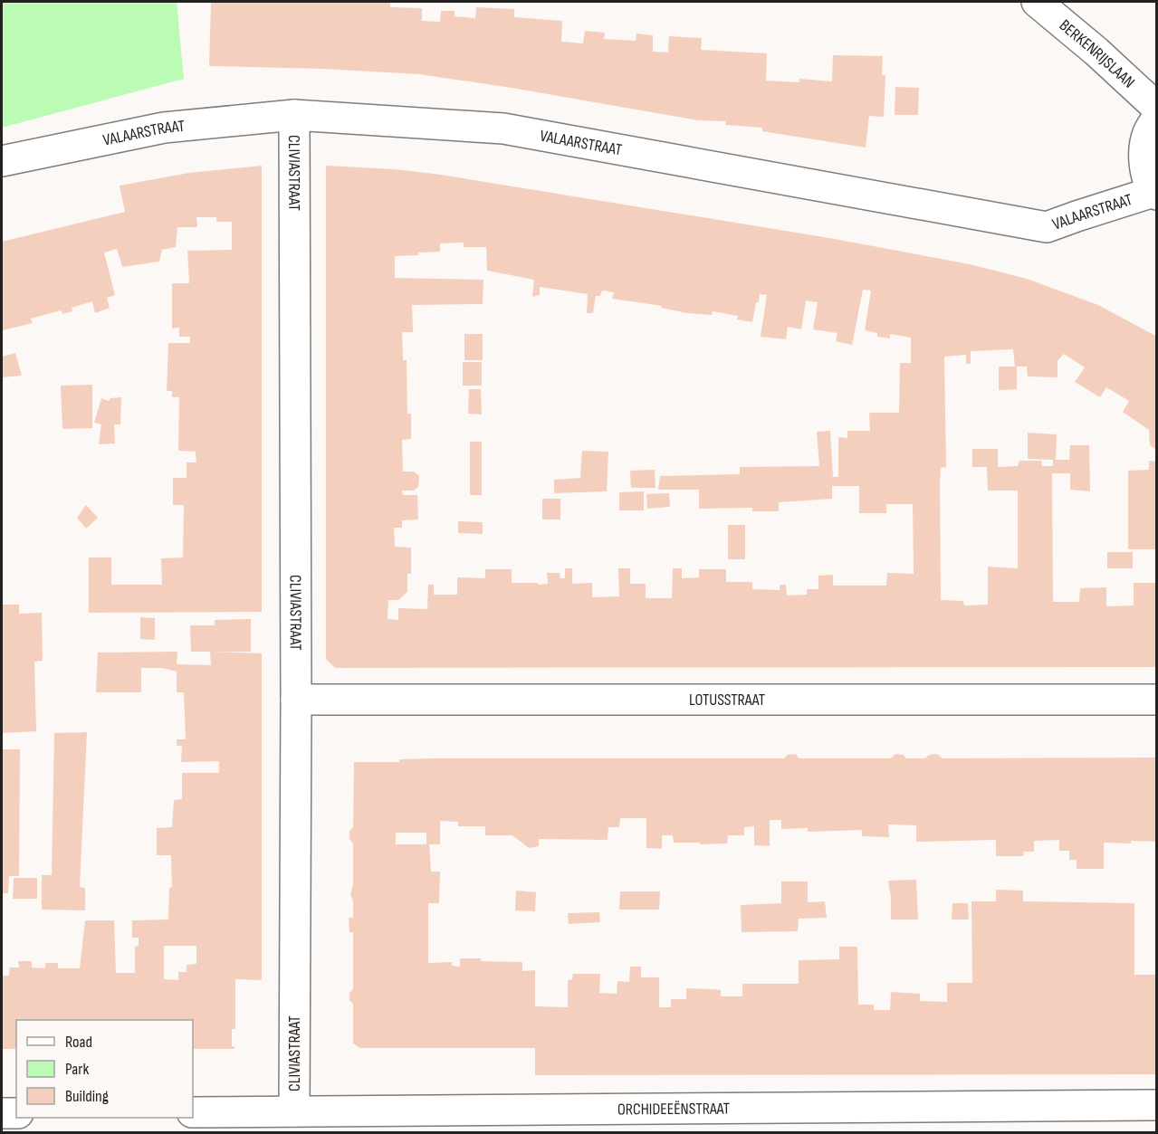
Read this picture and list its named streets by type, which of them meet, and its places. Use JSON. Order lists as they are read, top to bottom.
{
  "streets": {
    "street": [
      "BERKENRIJSLAAN",
      "VALAARSTRAAT",
      "CLIVIASTRAAT",
      "LOTUSSTRAAT",
      "ORCHIDEEËNSTRAAT"
    ]
  },
  "crossings": [
    ["VALAARSTRAAT", "CLIVIASTRAAT"],
    ["CLIVIASTRAAT", "LOTUSSTRAAT"],
    ["CLIVIASTRAAT", "ORCHIDEEËNSTRAAT"]
  ],
  "legend": ["Road", "Park", "Building"]
}
